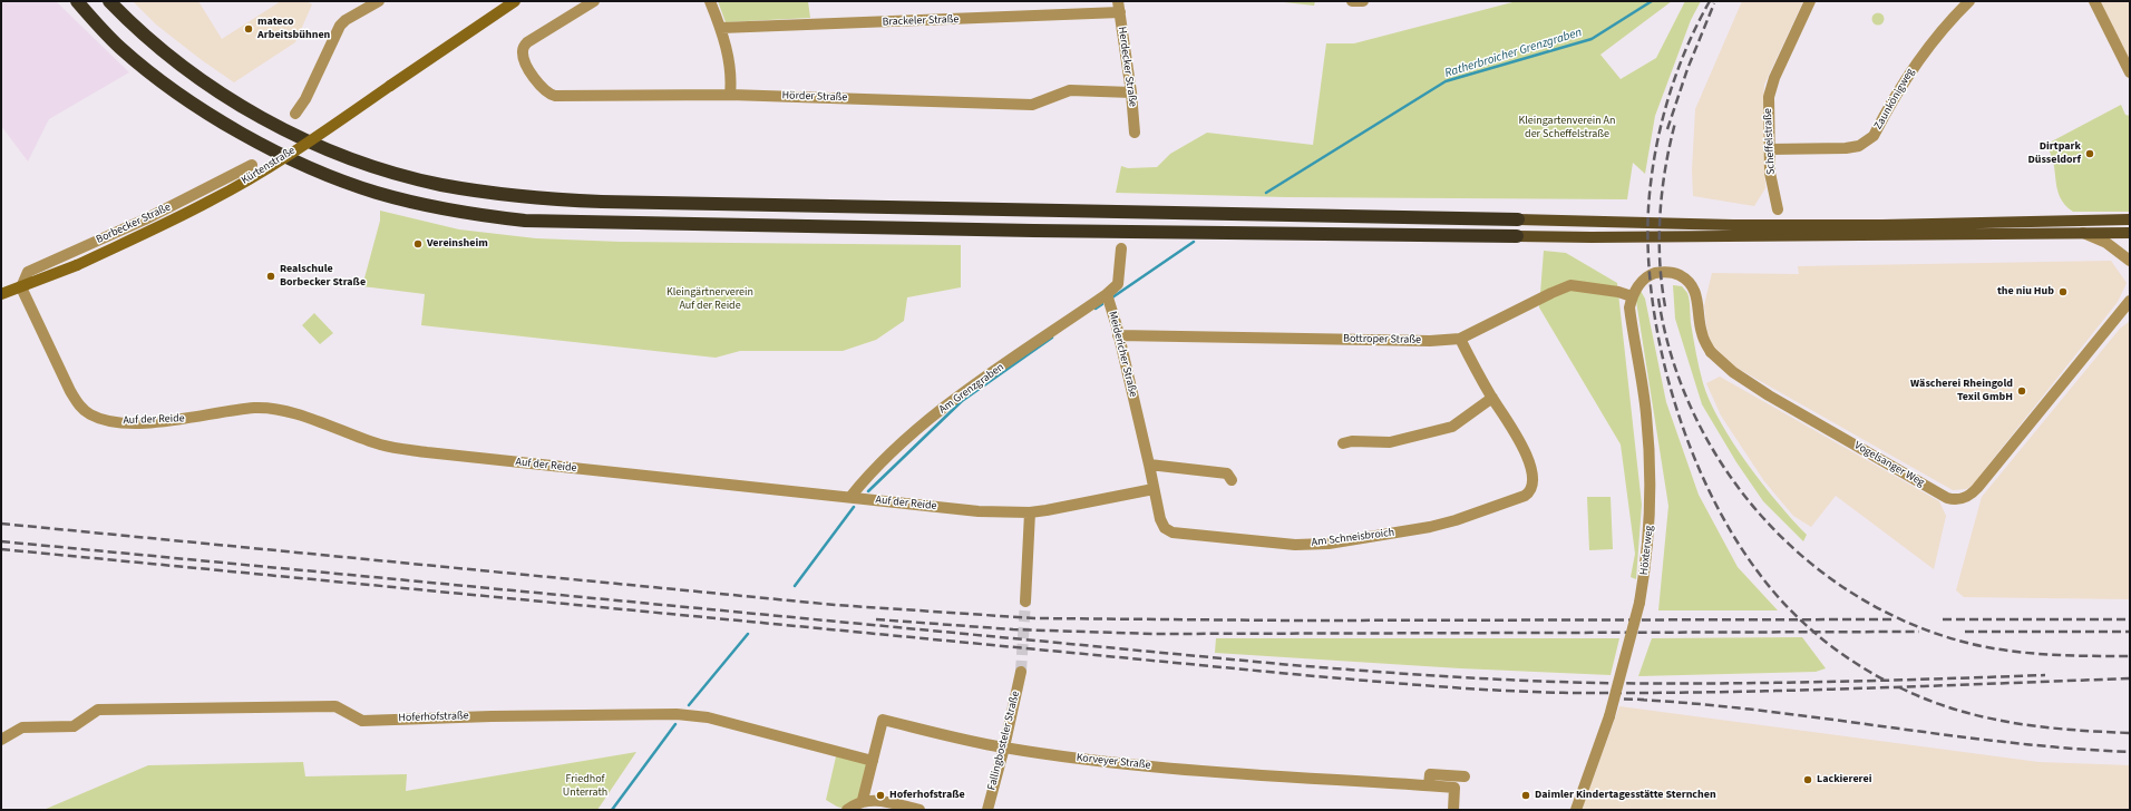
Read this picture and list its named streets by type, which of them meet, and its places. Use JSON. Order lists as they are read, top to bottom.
{
  "streets": {
    "main road": ["Kürtenstraße"],
    "street": [
      "Brackeler Straße",
      "Herdecker Straße",
      "Hörder Straße",
      "Zaunkönigweg",
      "Scheffelstraße",
      "Borbecker Straße",
      "Bottroper Straße",
      "Meidericher Straße",
      "Am Grenzgraben",
      "Auf der Reide",
      "Vogelsanger Weg",
      "Am Schneisbroich",
      "Höxterweg",
      "Hoferhofstraße",
      "Fallingbosteler Straße",
      "Korveyer Straße"
    ]
  },
  "crossings": [
    ["Brackeler Straße", "Herdecker Straße"],
    ["Herdecker Straße", "Hörder Straße"],
    ["Zaunkönigweg", "Scheffelstraße"],
    ["Kürtenstraße", "Borbecker Straße"],
    ["Kürtenstraße", "Auf der Reide"],
    ["Borbecker Straße", "Auf der Reide"],
    ["Bottroper Straße", "Meidericher Straße"],
    ["Bottroper Straße", "Vogelsanger Weg"],
    ["Bottroper Straße", "Höxterweg"],
    ["Meidericher Straße", "Am Grenzgraben"],
    ["Meidericher Straße", "Auf der Reide"],
    ["Meidericher Straße", "Am Schneisbroich"],
    ["Am Grenzgraben", "Auf der Reide"],
    ["Auf der Reide", "Am Schneisbroich"],
    ["Vogelsanger Weg", "Höxterweg"],
    ["Hoferhofstraße", "Korveyer Straße"],
    ["Fallingbosteler Straße", "Korveyer Straße"]
  ],
  "water": ["Ratherbroicher Grenzgraben"],
  "parks": ["Kleingartenverein An der Scheffelstraße", "Kleingärtnerverein Auf der Reide", "Friedhof Unterrath"],
  "places": [
    "mateco Arbeitsbühnen",
    "Dirtpark Düsseldorf",
    "Vereinsheim",
    "Realschule Borbecker Straße",
    "the niu Hub",
    "Wäscherei Rheingold Texil GmbH",
    "Lackiererei",
    "Hoferhofstraße",
    "Daimler Kindertagesstätte Sternchen"
  ]
}
